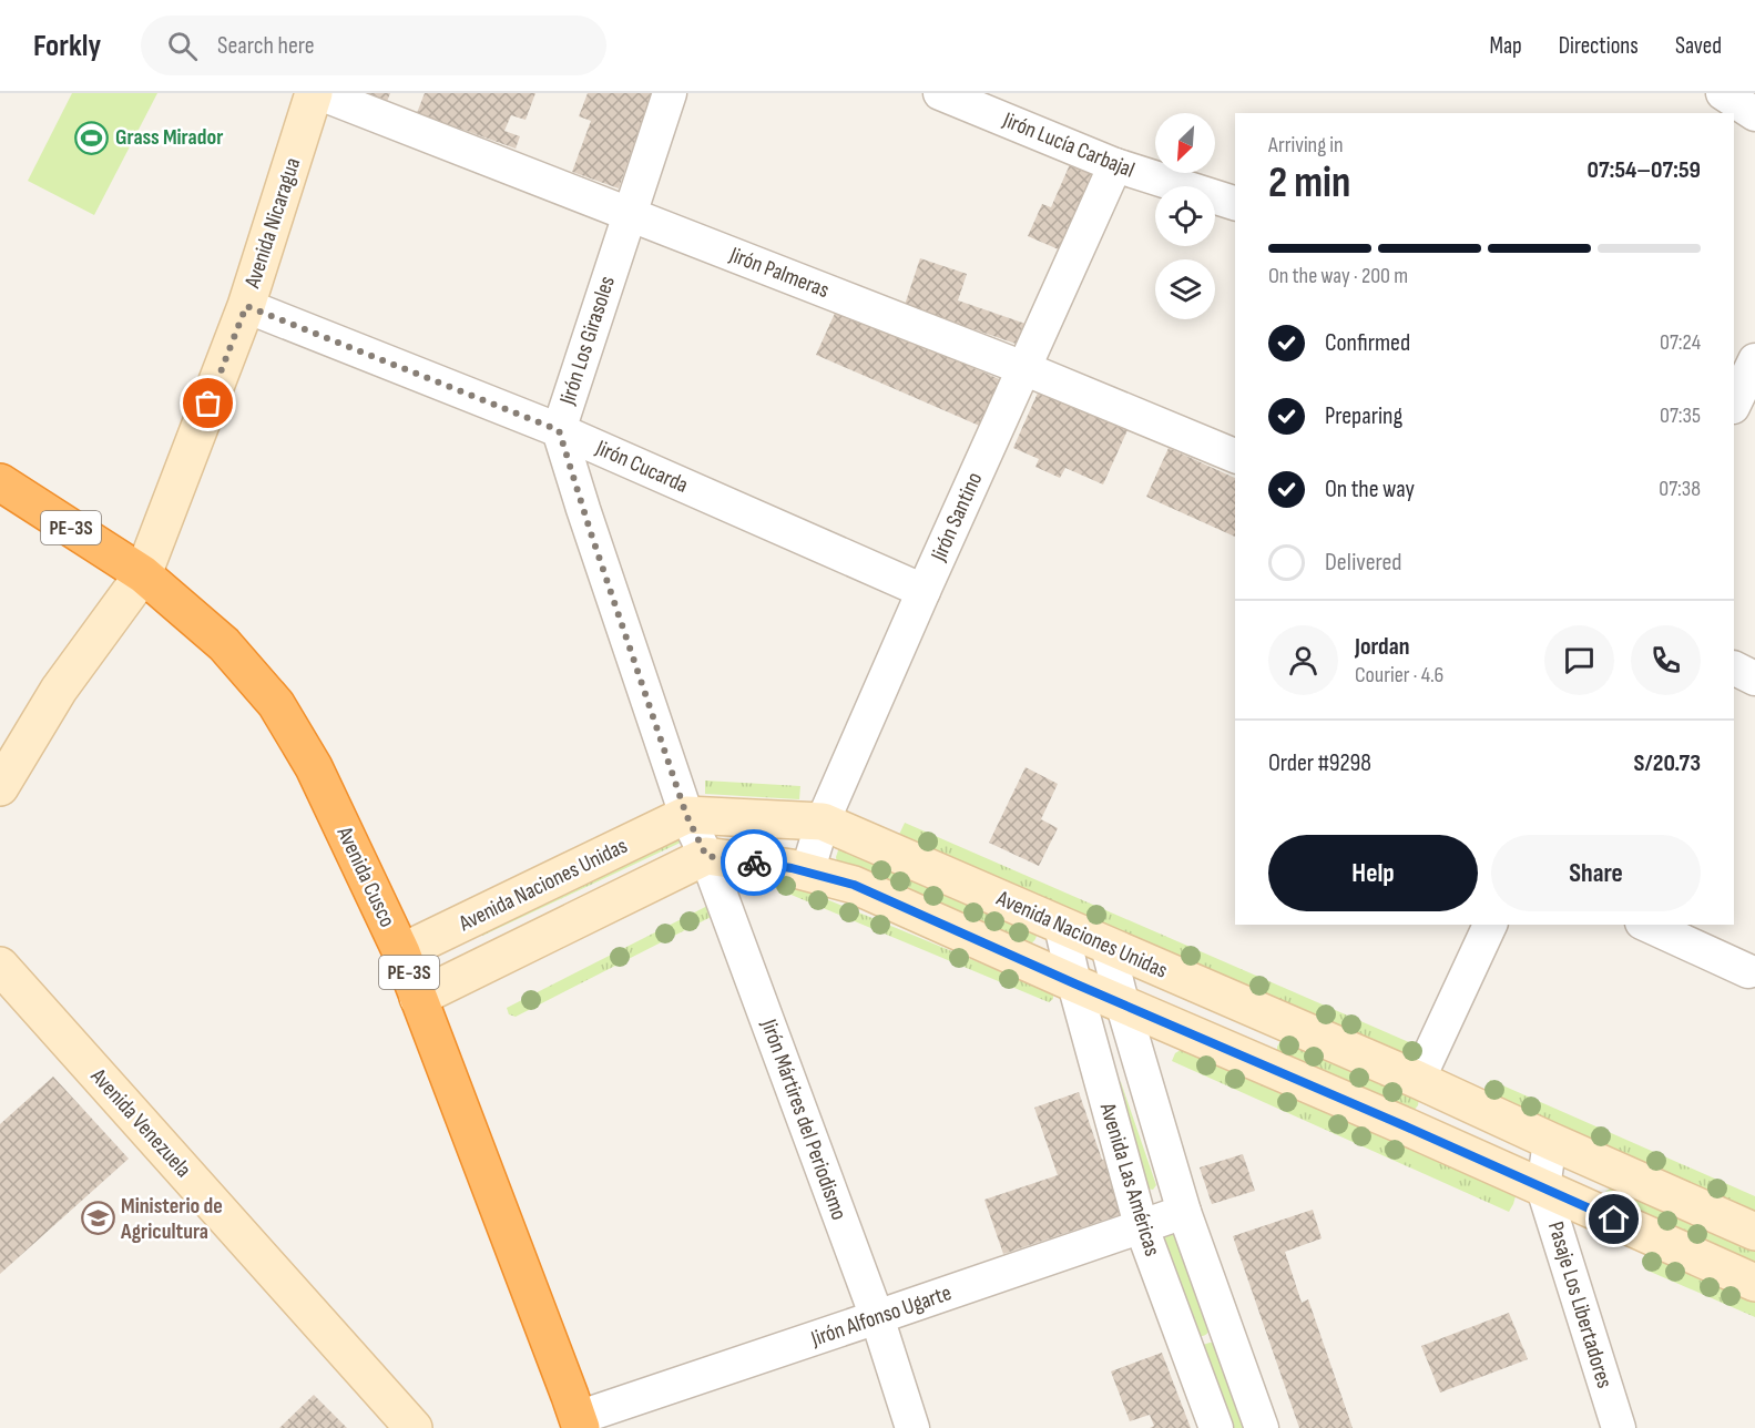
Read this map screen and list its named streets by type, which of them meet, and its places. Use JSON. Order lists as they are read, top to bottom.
{
  "streets": {
    "highway": ["PE-3S", "Avenida Cusco"],
    "street": [
      "Jirón Lucía Carbajal",
      "Avenida Nicaragua",
      "Jirón Palmeras",
      "Jirón Los Girasoles",
      "Jirón Cucarda",
      "Jirón Santino",
      "Avenida Naciones Unidas",
      "Jirón Mártires del Periodismo",
      "Avenida Venezuela",
      "Avenida Las Américas",
      "Pasaje Los Libertadores",
      "Jirón Alfonso Ugarte"
    ]
  },
  "crossings": [
    ["Jirón Lucía Carbajal", "Jirón Santino"],
    ["Avenida Nicaragua", "Jirón Cucarda"],
    ["Avenida Nicaragua", "Avenida Cusco"],
    ["Jirón Palmeras", "Jirón Los Girasoles"],
    ["Jirón Palmeras", "Jirón Santino"],
    ["Jirón Los Girasoles", "Jirón Cucarda"],
    ["Jirón Los Girasoles", "Avenida Naciones Unidas"],
    ["Jirón Los Girasoles", "Jirón Mártires del Periodismo"],
    ["Jirón Cucarda", "Jirón Santino"],
    ["Jirón Santino", "Avenida Naciones Unidas"],
    ["Avenida Cusco", "Avenida Naciones Unidas"],
    ["Avenida Cusco", "Jirón Alfonso Ugarte"],
    ["Avenida Naciones Unidas", "Jirón Mártires del Periodismo"],
    ["Avenida Naciones Unidas", "Avenida Las Américas"],
    ["Avenida Naciones Unidas", "Pasaje Los Libertadores"],
    ["Jirón Mártires del Periodismo", "Jirón Alfonso Ugarte"],
    ["Avenida Las Américas", "Jirón Alfonso Ugarte"]
  ],
  "places": {
    "sports": ["Grass Mirador"],
    "school or university": ["Ministerio de Agricultura"]
  },
  "north": "bottom left",
  "page": {
    "header": "Forkly",
    "search": "Search here",
    "nav": ["Map", "Directions", "Saved"],
    "heading": ["2 min", "Arriving in", "07:54–07:59"],
    "panel": [
      "Jordan",
      "Courier · 4.6",
      "Order #9298",
      "S/20.73"
    ],
    "bar": "On the way · 200 m",
    "list": [
      ["Confirmed", "07:24"],
      ["Preparing", "07:35"],
      ["On the way", "07:38"],
      "Delivered"
    ],
    "buttons": ["Help", "Share"]
  }
}
